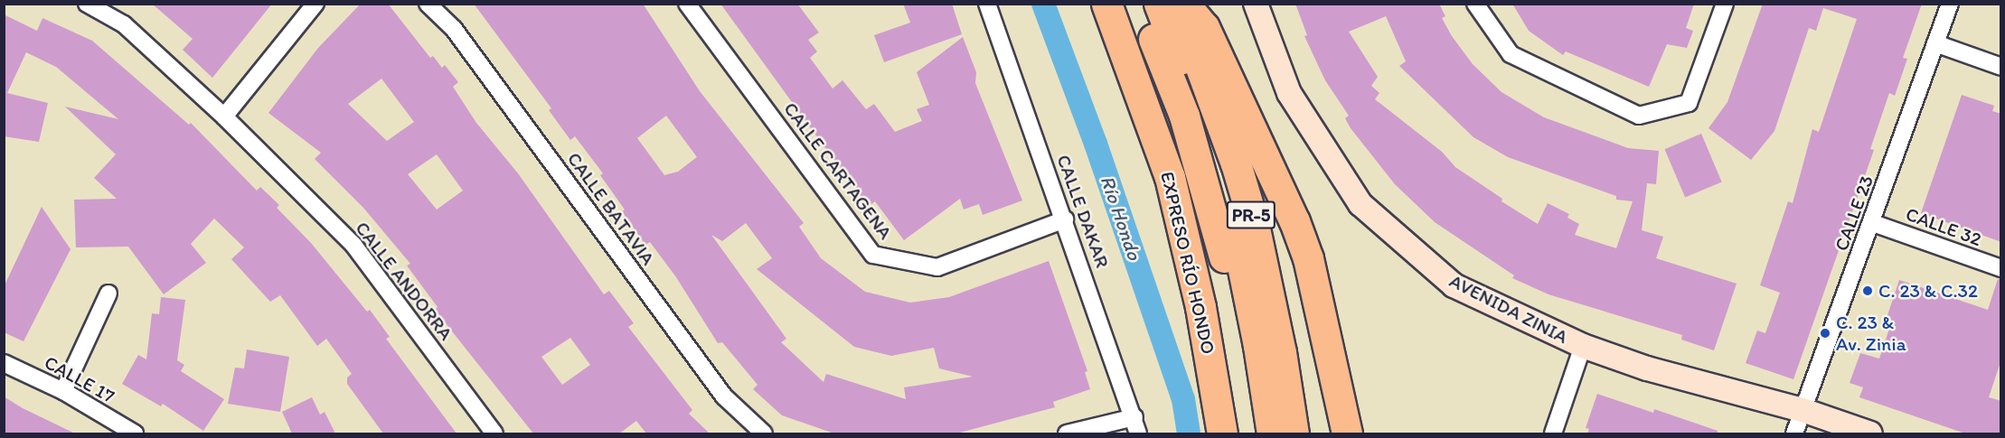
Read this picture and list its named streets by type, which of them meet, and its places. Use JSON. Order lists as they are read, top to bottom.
{
  "streets": {
    "highway": ["PR-5", "EXPRESO RÍO HONDO"],
    "street": [
      "CALLE CARTAGENA",
      "CALLE BATAVIA",
      "CALLE DAKAR",
      "CALLE 23",
      "CALLE 32",
      "CALLE ANDORRA",
      "AVENIDA ZINIA",
      "CALLE 17"
    ]
  },
  "crossings": [
    ["CALLE CARTAGENA", "CALLE DAKAR"],
    ["CALLE 23", "CALLE 32"],
    ["CALLE 23", "AVENIDA ZINIA"]
  ],
  "water": ["Río Hondo"],
  "places": ["C. 23 & C.32", "C. 23 & Av. Zinia"]
}
